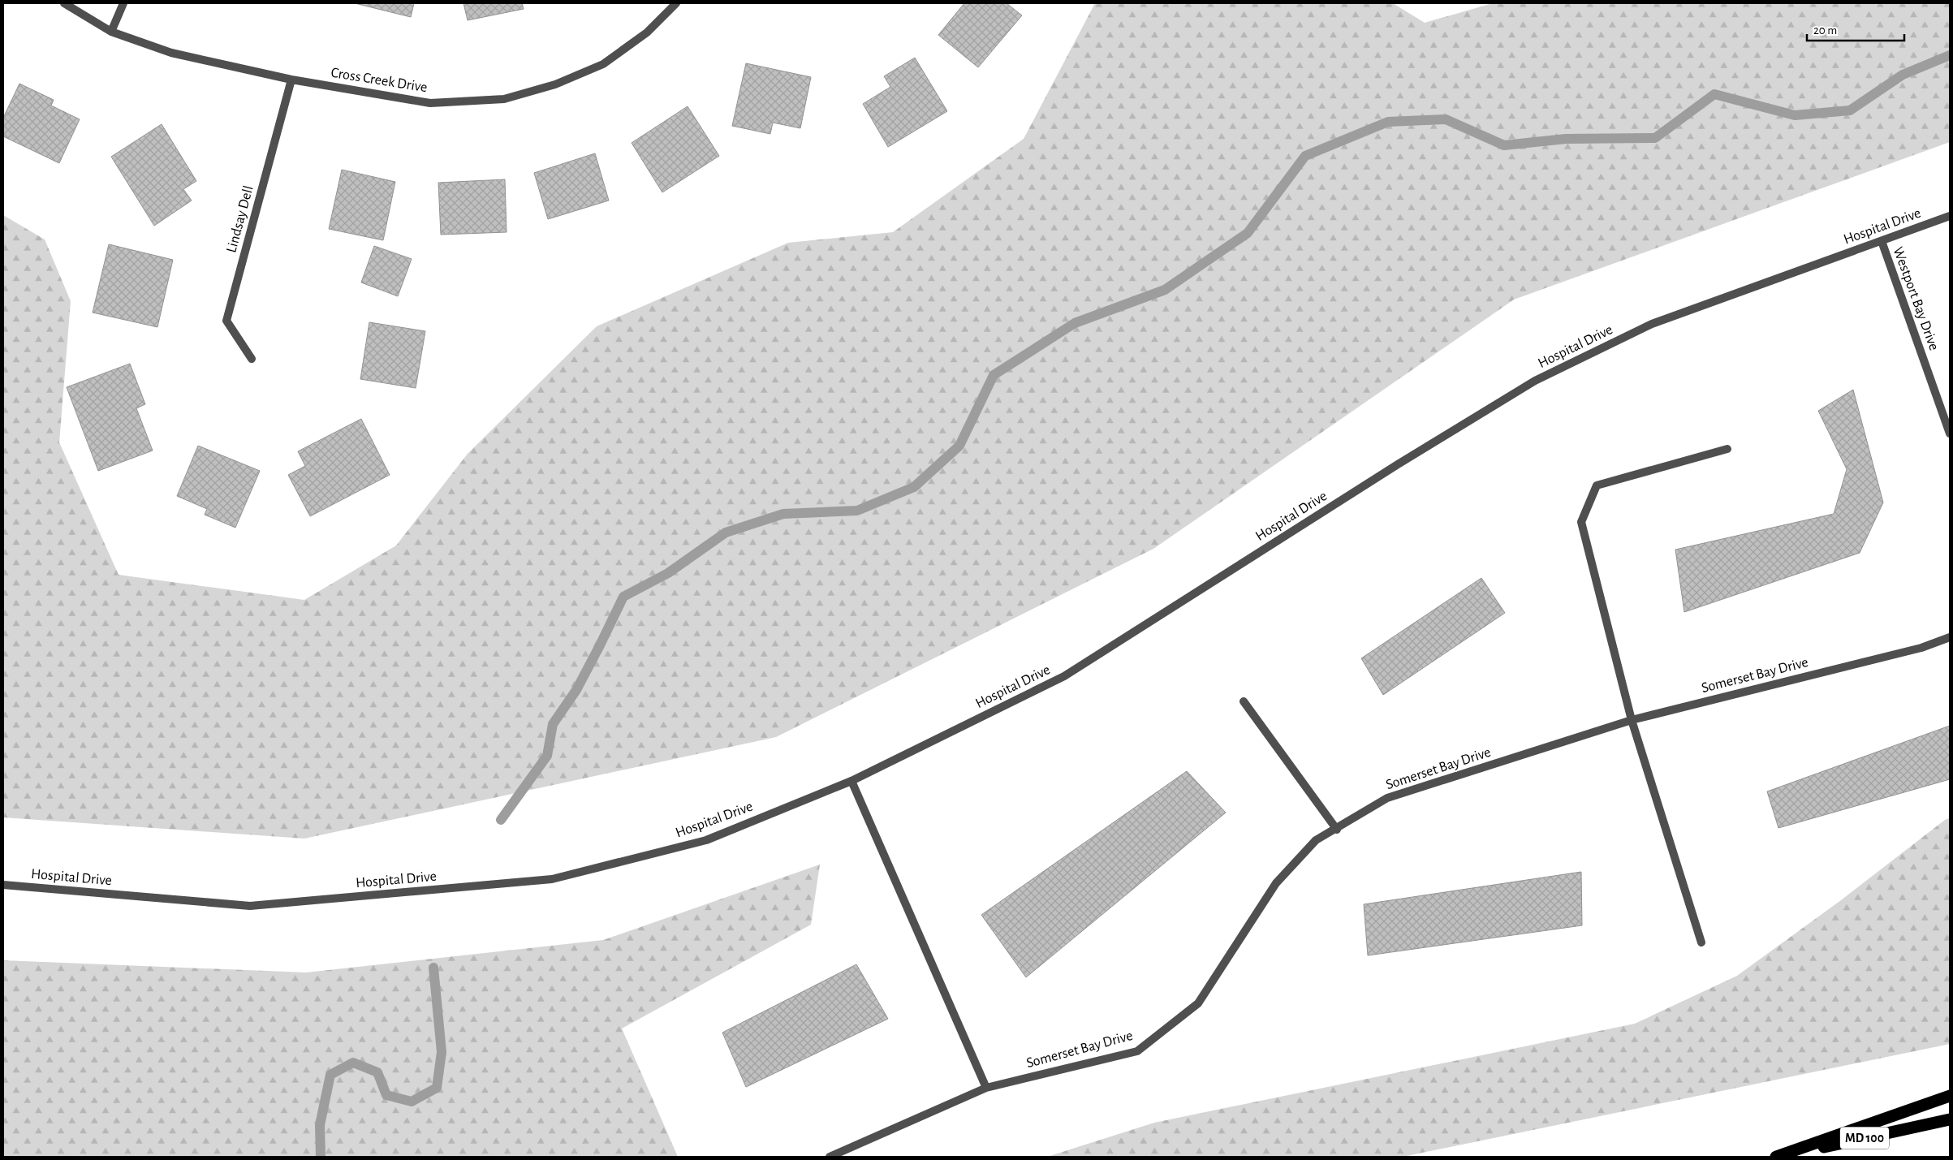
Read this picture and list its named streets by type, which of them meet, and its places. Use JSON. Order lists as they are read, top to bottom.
{
  "streets": {
    "highway": ["MD 100"],
    "street": [
      "Cross Creek Drive",
      "Lindsay Dell",
      "Hospital Drive",
      "Westport Bay Drive",
      "Somerset Bay Drive"
    ]
  },
  "crossings": [
    ["Cross Creek Drive", "Lindsay Dell"],
    ["Hospital Drive", "Westport Bay Drive"]
  ],
  "scale_bar": "20 m"
}
